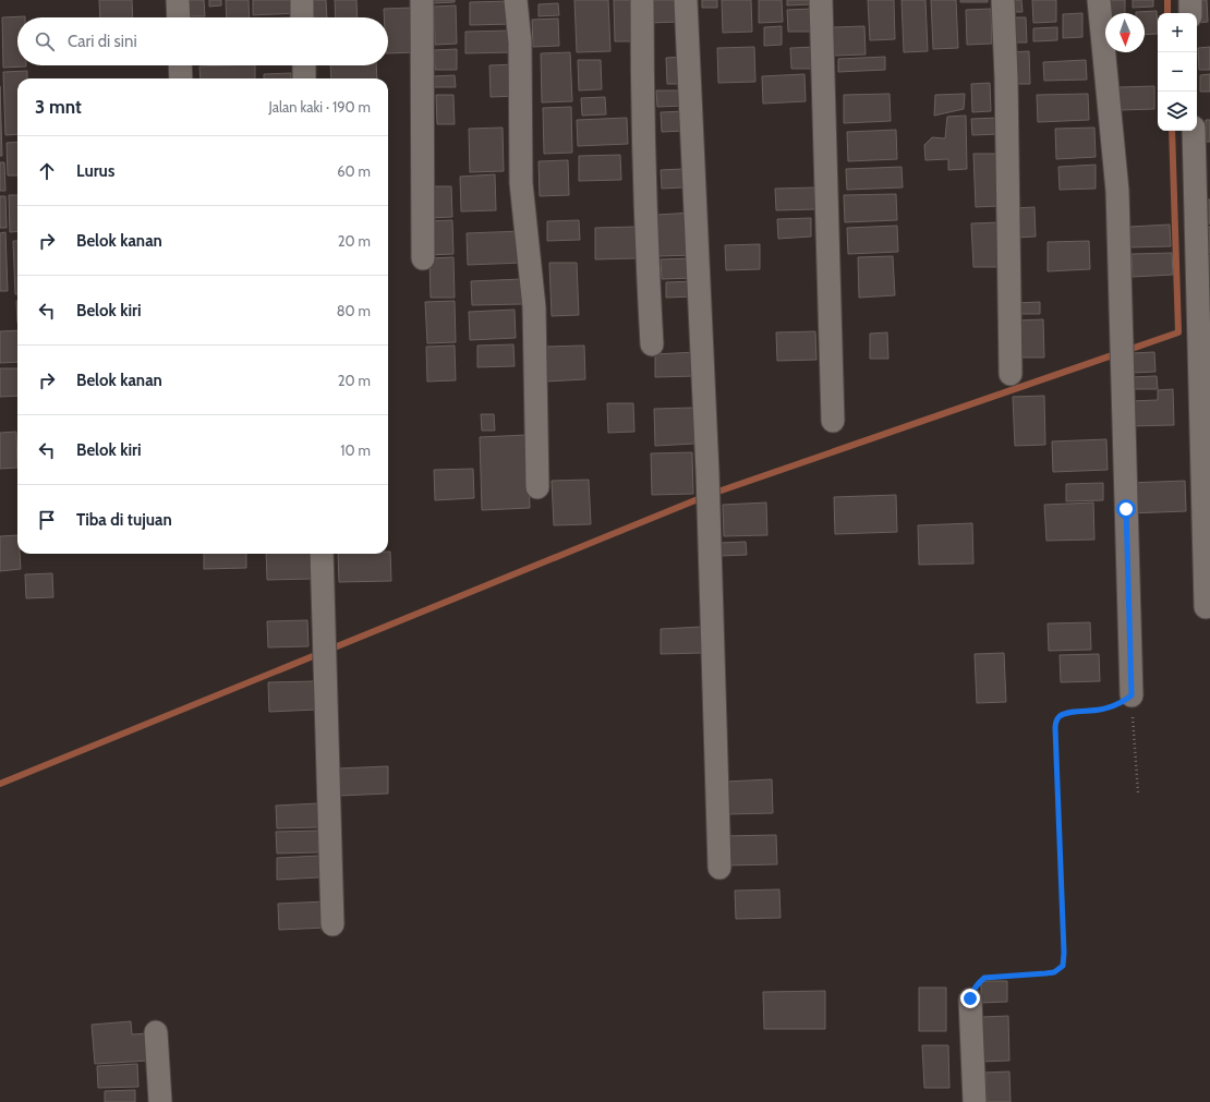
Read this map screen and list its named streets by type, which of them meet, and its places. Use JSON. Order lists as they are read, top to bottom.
{
  "north": "bottom",
  "page": {
    "map_buttons": ["+", "−"],
    "search": "Cari di sini",
    "heading": ["3 mnt", "Jalan kaki · 190 m"],
    "list": [
      ["Lurus", "60 m"],
      ["Belok kanan", "20 m"],
      ["Belok kiri", "80 m"],
      ["Belok kanan", "20 m"],
      ["Belok kiri", "10 m"],
      "Tiba di tujuan"
    ]
  }
}
